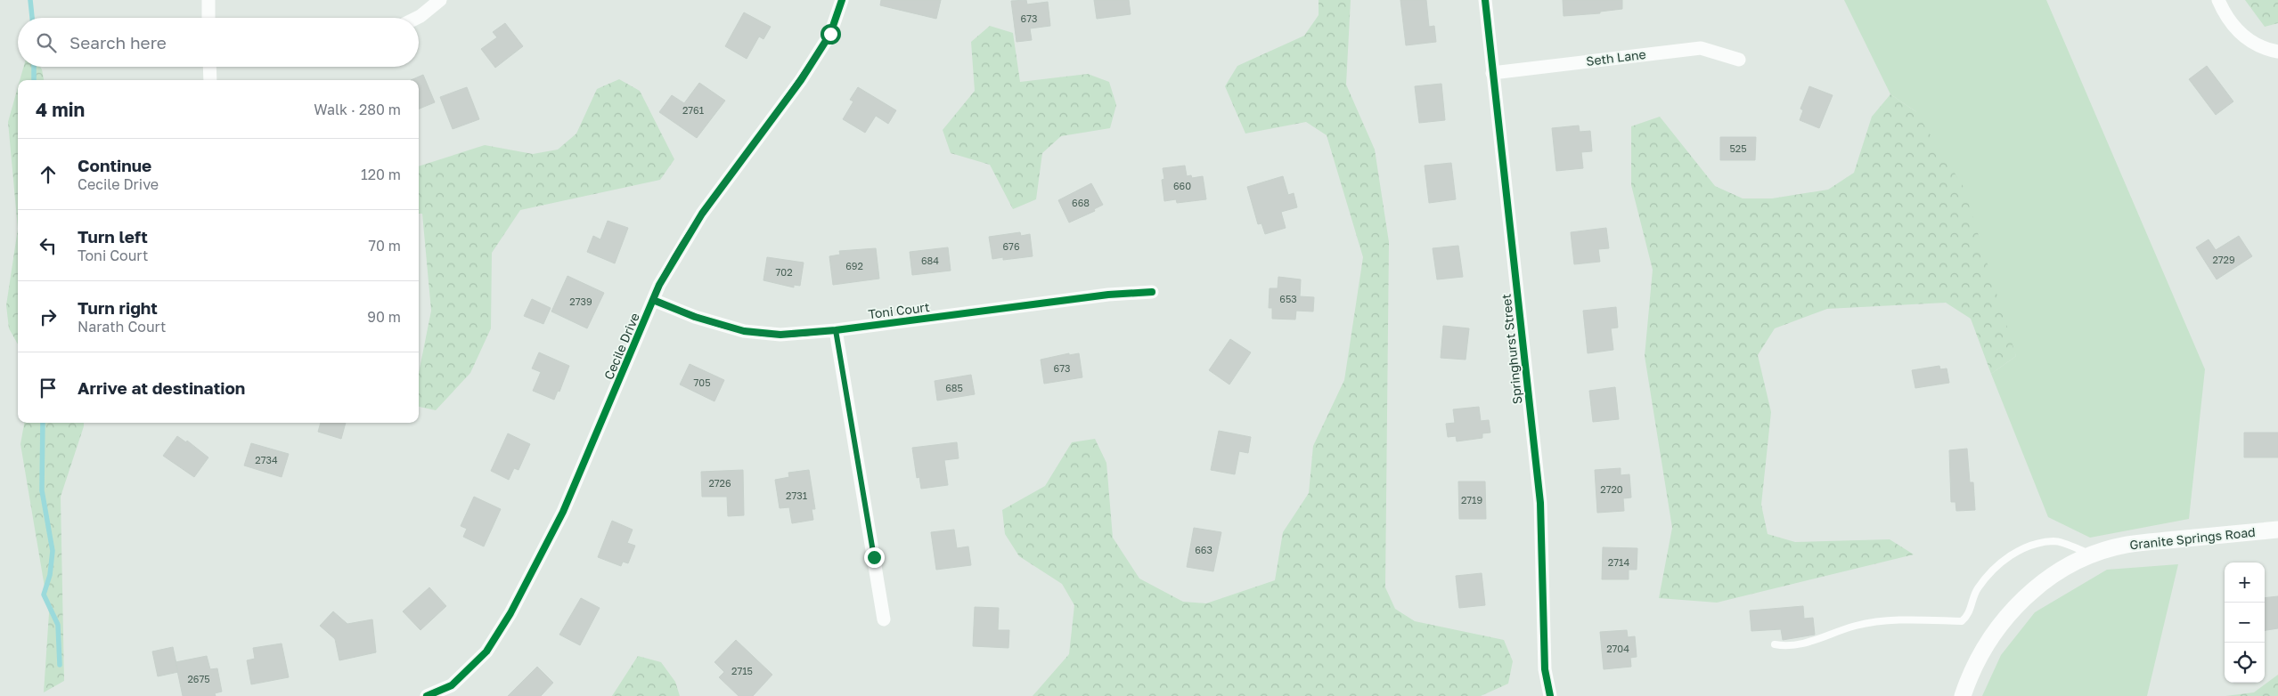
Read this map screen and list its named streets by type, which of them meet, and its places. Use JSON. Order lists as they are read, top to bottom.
{
  "streets": {
    "street": [
      "Seth Lane",
      "Toni Court",
      "Cecile Drive",
      "Springhurst Street",
      "Granite Springs Road"
    ]
  },
  "crossings": [
    ["Seth Lane", "Springhurst Street"],
    ["Toni Court", "Cecile Drive"]
  ],
  "house_numbers": [
    "673",
    "2761",
    "525",
    "660",
    "668",
    "676",
    "2729",
    "684",
    "692",
    "702",
    "653",
    "2739",
    "673",
    "705",
    "685",
    "2734",
    "2726",
    "2720",
    "2731",
    "2719",
    "663",
    "2714",
    "2704",
    "2715",
    "2675"
  ],
  "page": {
    "search": "Search here",
    "heading": ["4 min", "Walk · 280 m"],
    "list": [
      ["Continue", "Cecile Drive", "120 m"],
      ["Turn left", "Toni Court", "70 m"],
      ["Turn right", "Narath Court", "90 m"],
      "Arrive at destination"
    ],
    "map_buttons": ["+", "−"]
  }
}
